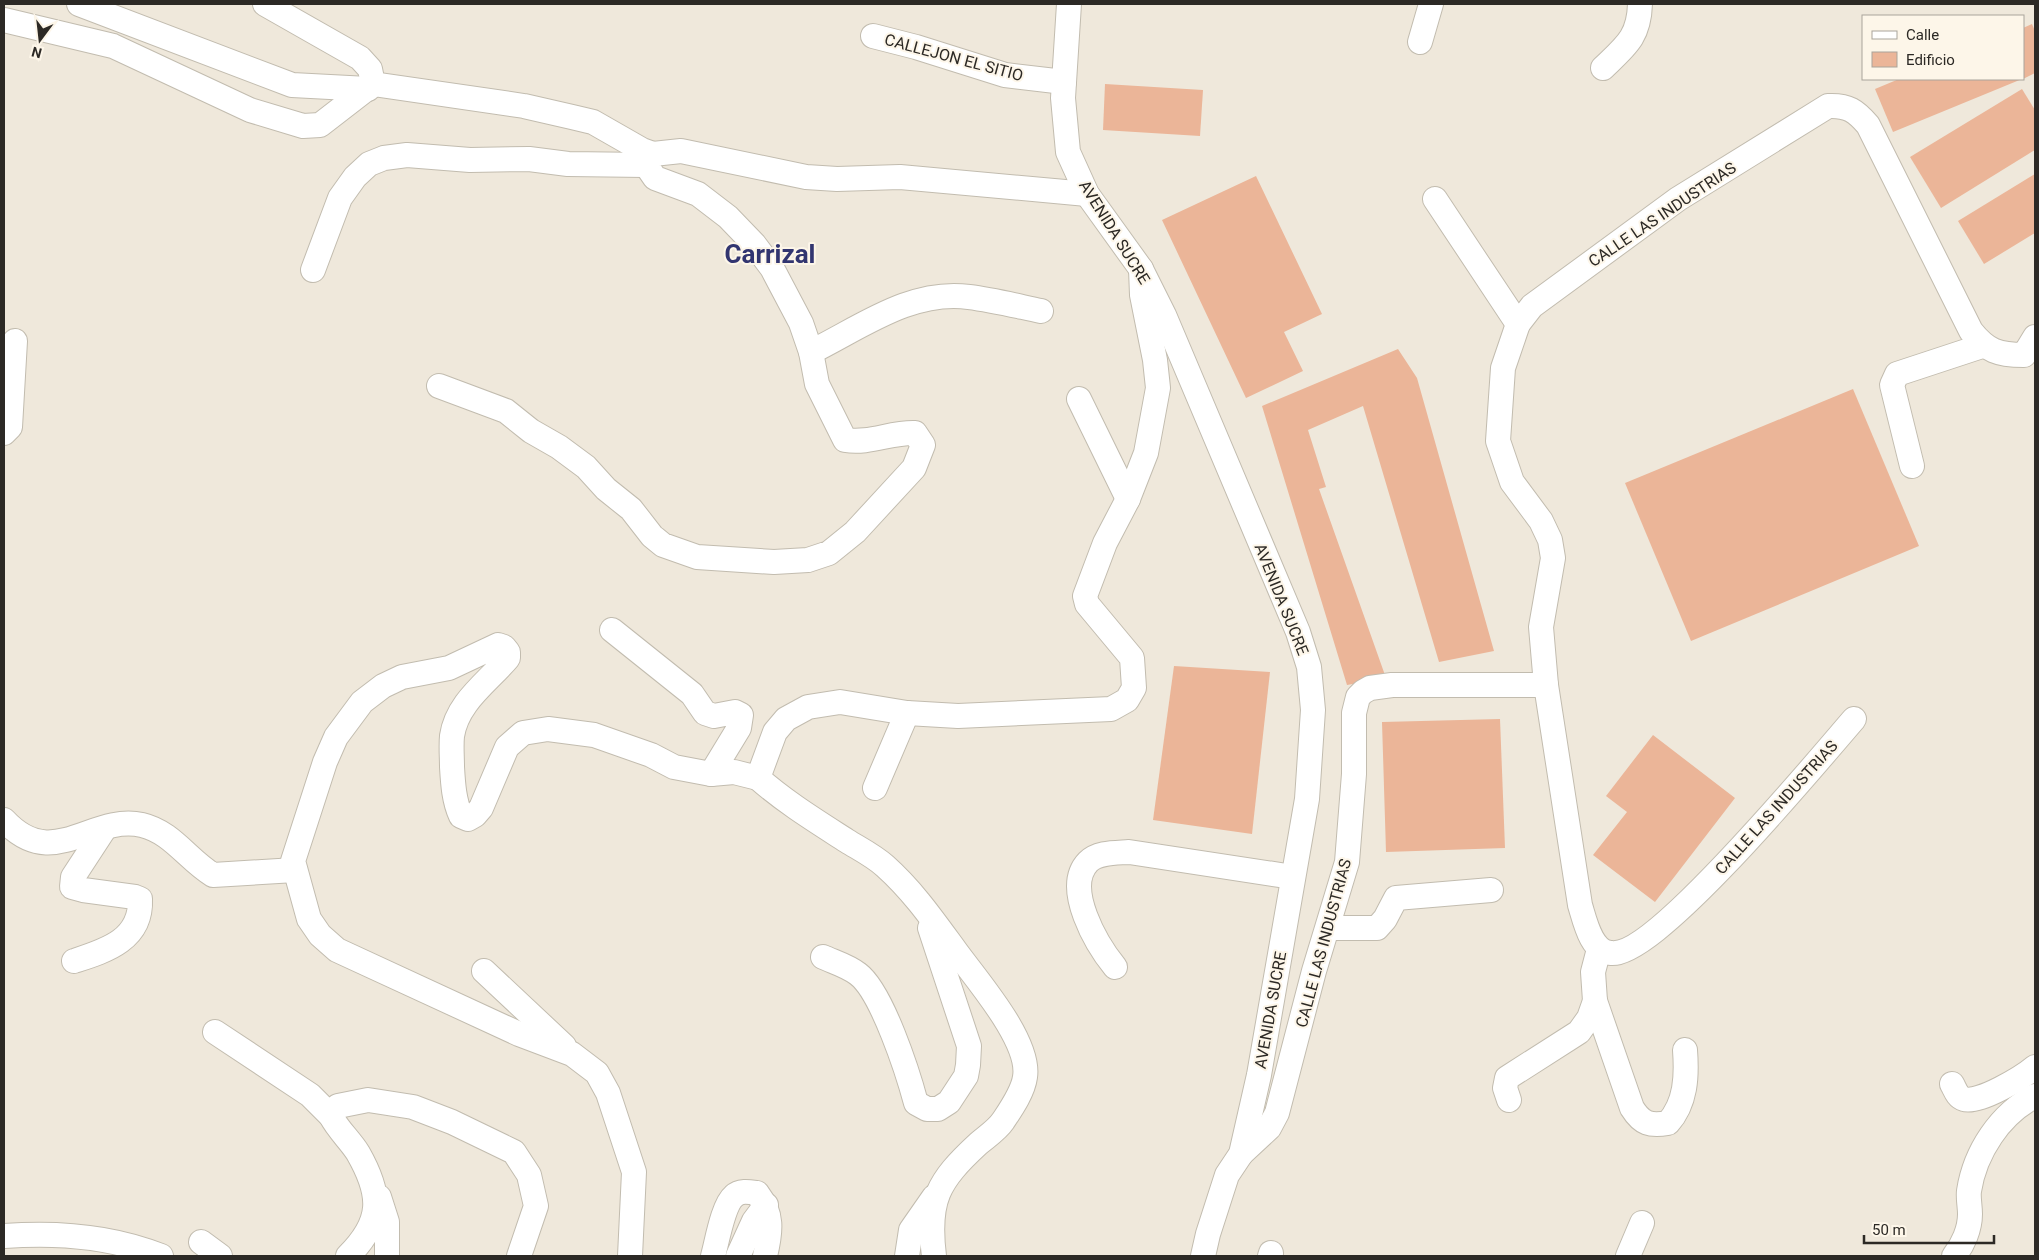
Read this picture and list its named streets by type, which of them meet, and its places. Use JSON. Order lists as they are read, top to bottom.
{
  "streets": {
    "street": ["CALLEJON EL SITIO", "CALLE LAS INDUSTRIAS", "AVENIDA SUCRE"]
  },
  "crossings": [
    ["CALLEJON EL SITIO", "AVENIDA SUCRE"],
    ["CALLE LAS INDUSTRIAS", "AVENIDA SUCRE"]
  ],
  "districts": ["Carrizal"],
  "legend": ["Calle", "Edificio"],
  "scale_bar": "50 m",
  "north": "bottom"
}
